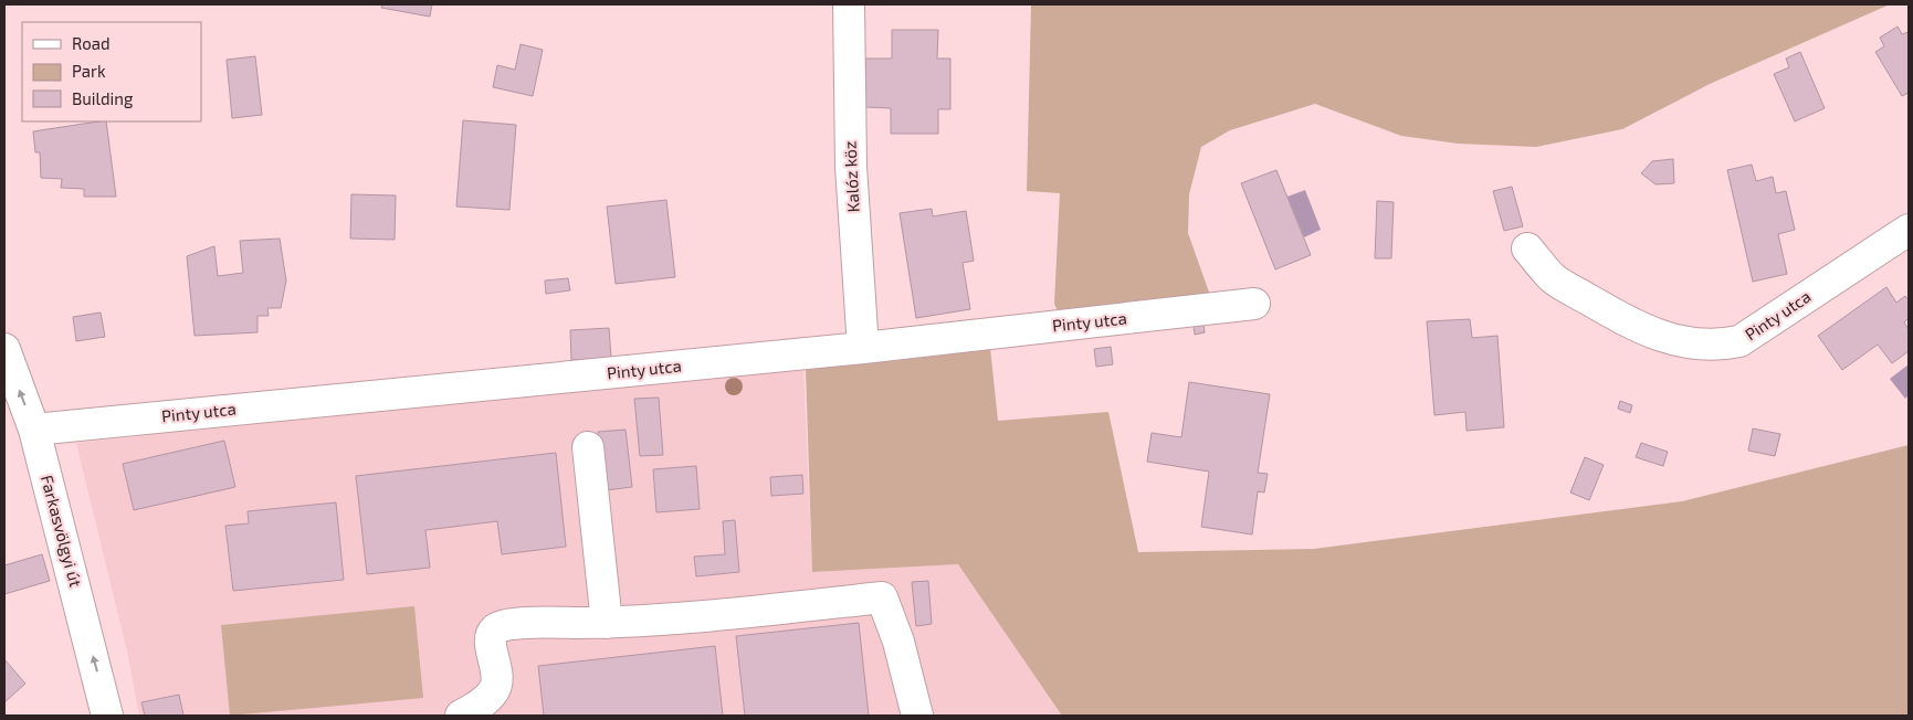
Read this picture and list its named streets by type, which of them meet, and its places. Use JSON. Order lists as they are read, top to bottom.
{
  "streets": {
    "street": ["Kalóz köz", "Pinty utca", "Farkasvölgyi út"]
  },
  "crossings": [
    ["Kalóz köz", "Pinty utca"],
    ["Pinty utca", "Farkasvölgyi út"]
  ],
  "one_way": ["Farkasvölgyi út"],
  "legend": ["Road", "Park", "Building"]
}
